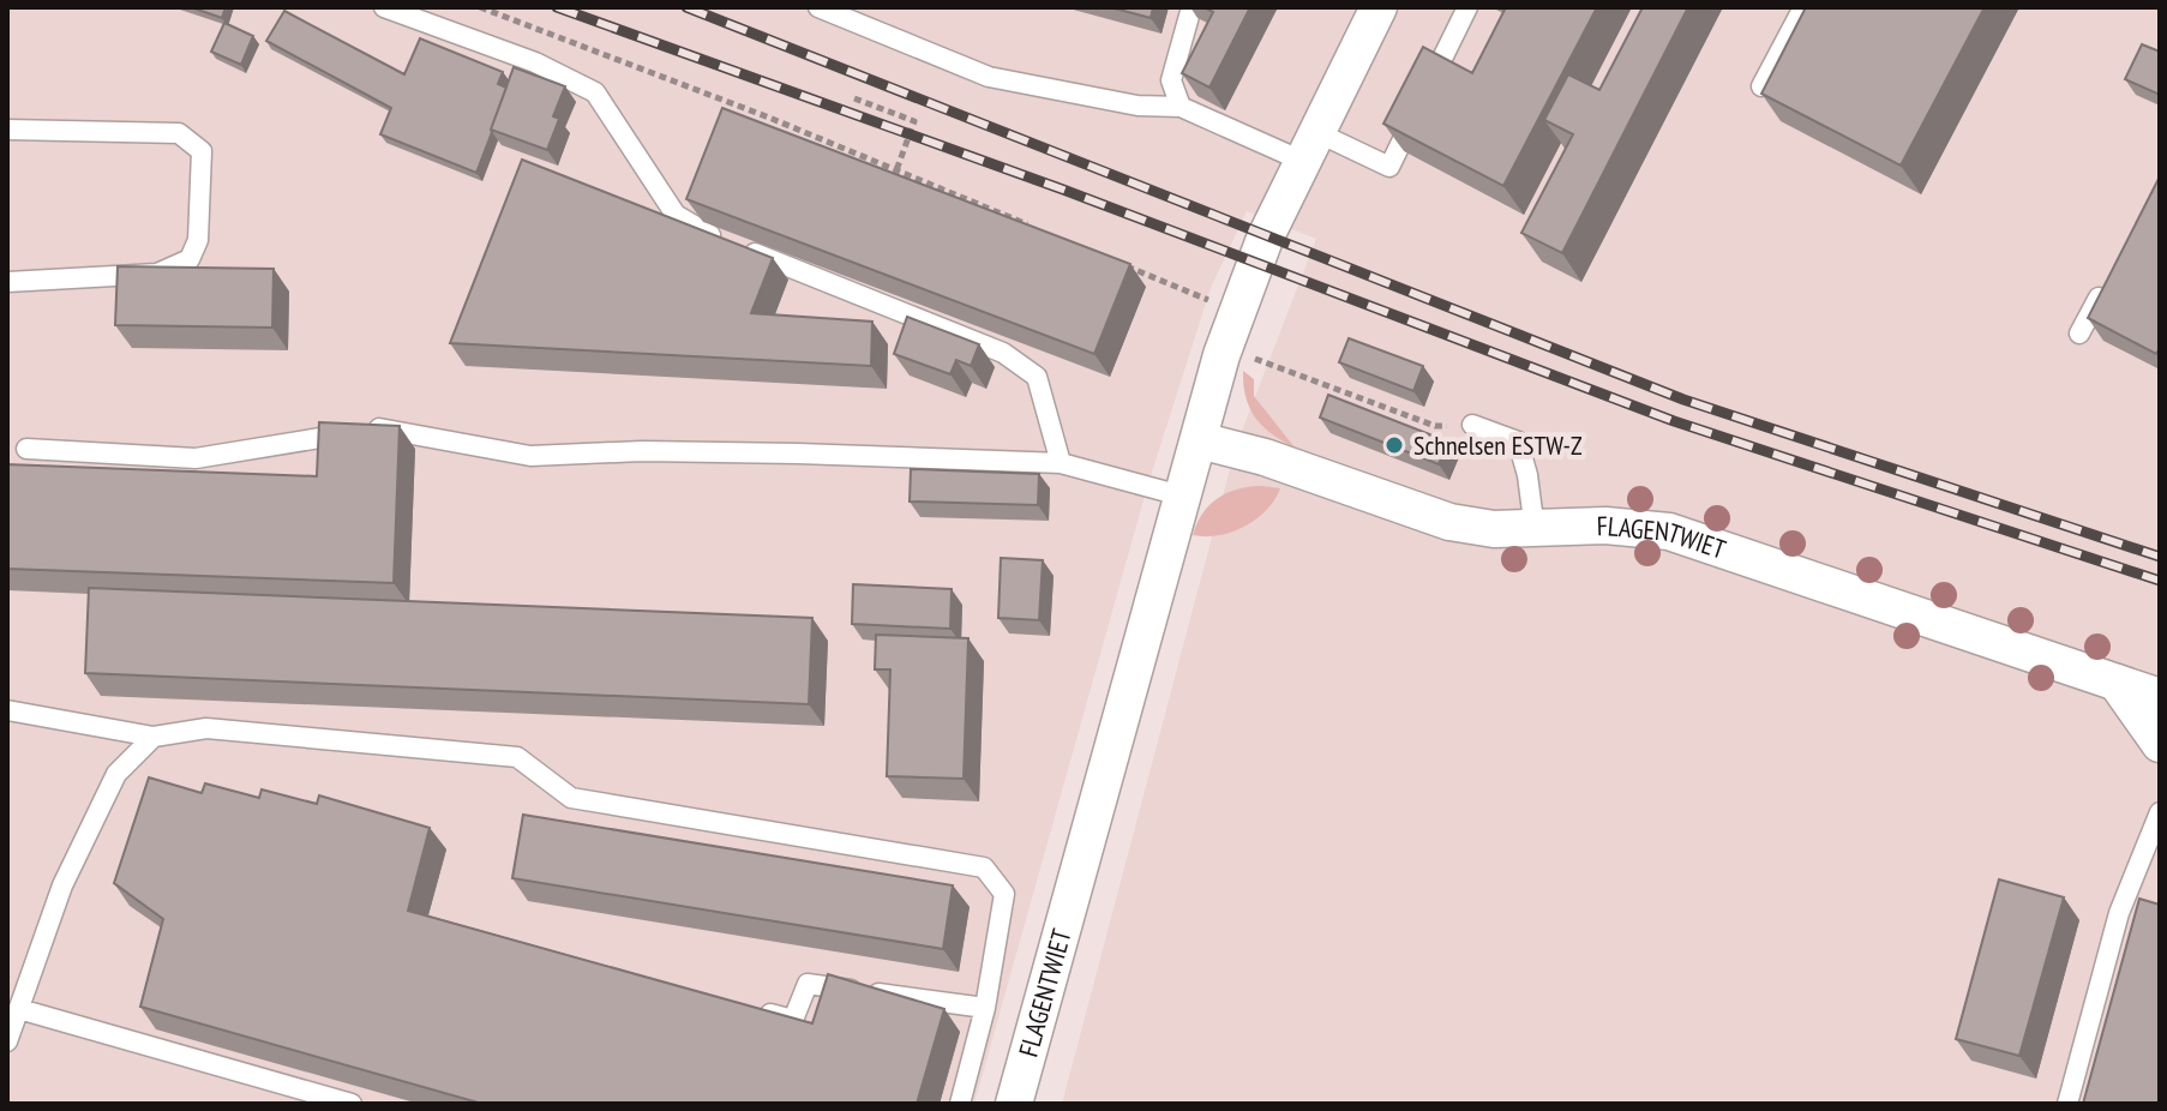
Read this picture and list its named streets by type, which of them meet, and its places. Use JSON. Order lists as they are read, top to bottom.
{
  "streets": {
    "street": ["FLAGENTWIET"]
  },
  "places": ["Schnelsen ESTW-Z"]
}
